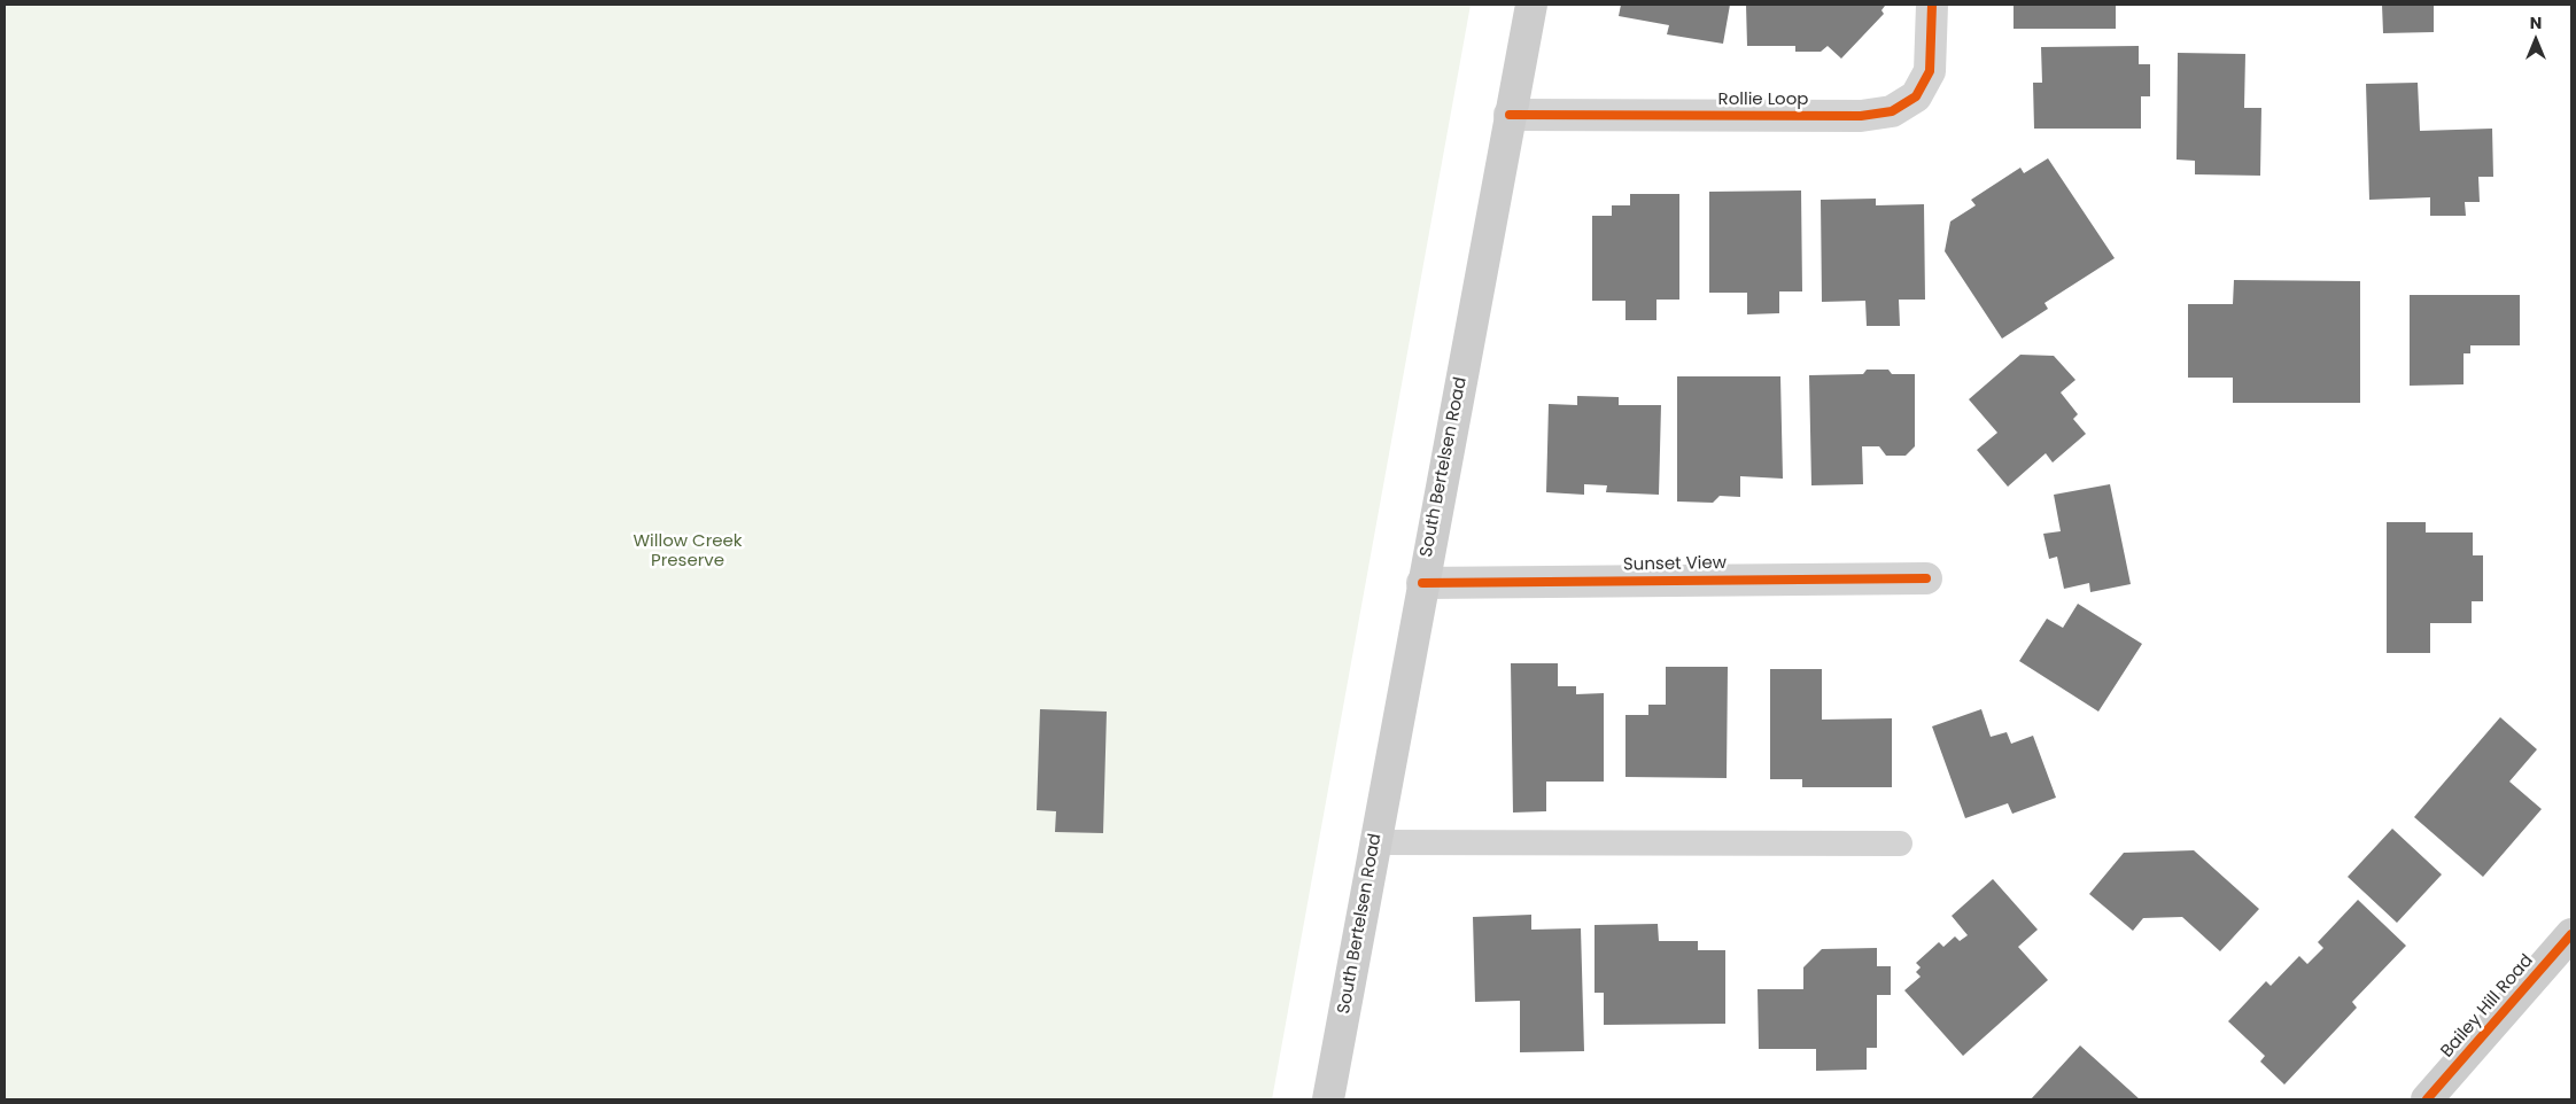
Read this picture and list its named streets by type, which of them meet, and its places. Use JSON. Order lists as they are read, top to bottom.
{
  "streets": {
    "main road": ["South Bertelsen Road", "Bailey Hill Road"],
    "street": ["Rollie Loop", "Sunset View"]
  },
  "crossings": [
    ["Rollie Loop", "South Bertelsen Road"],
    ["South Bertelsen Road", "Sunset View"]
  ],
  "parks": ["Willow Creek Preserve"],
  "north": "top"
}
